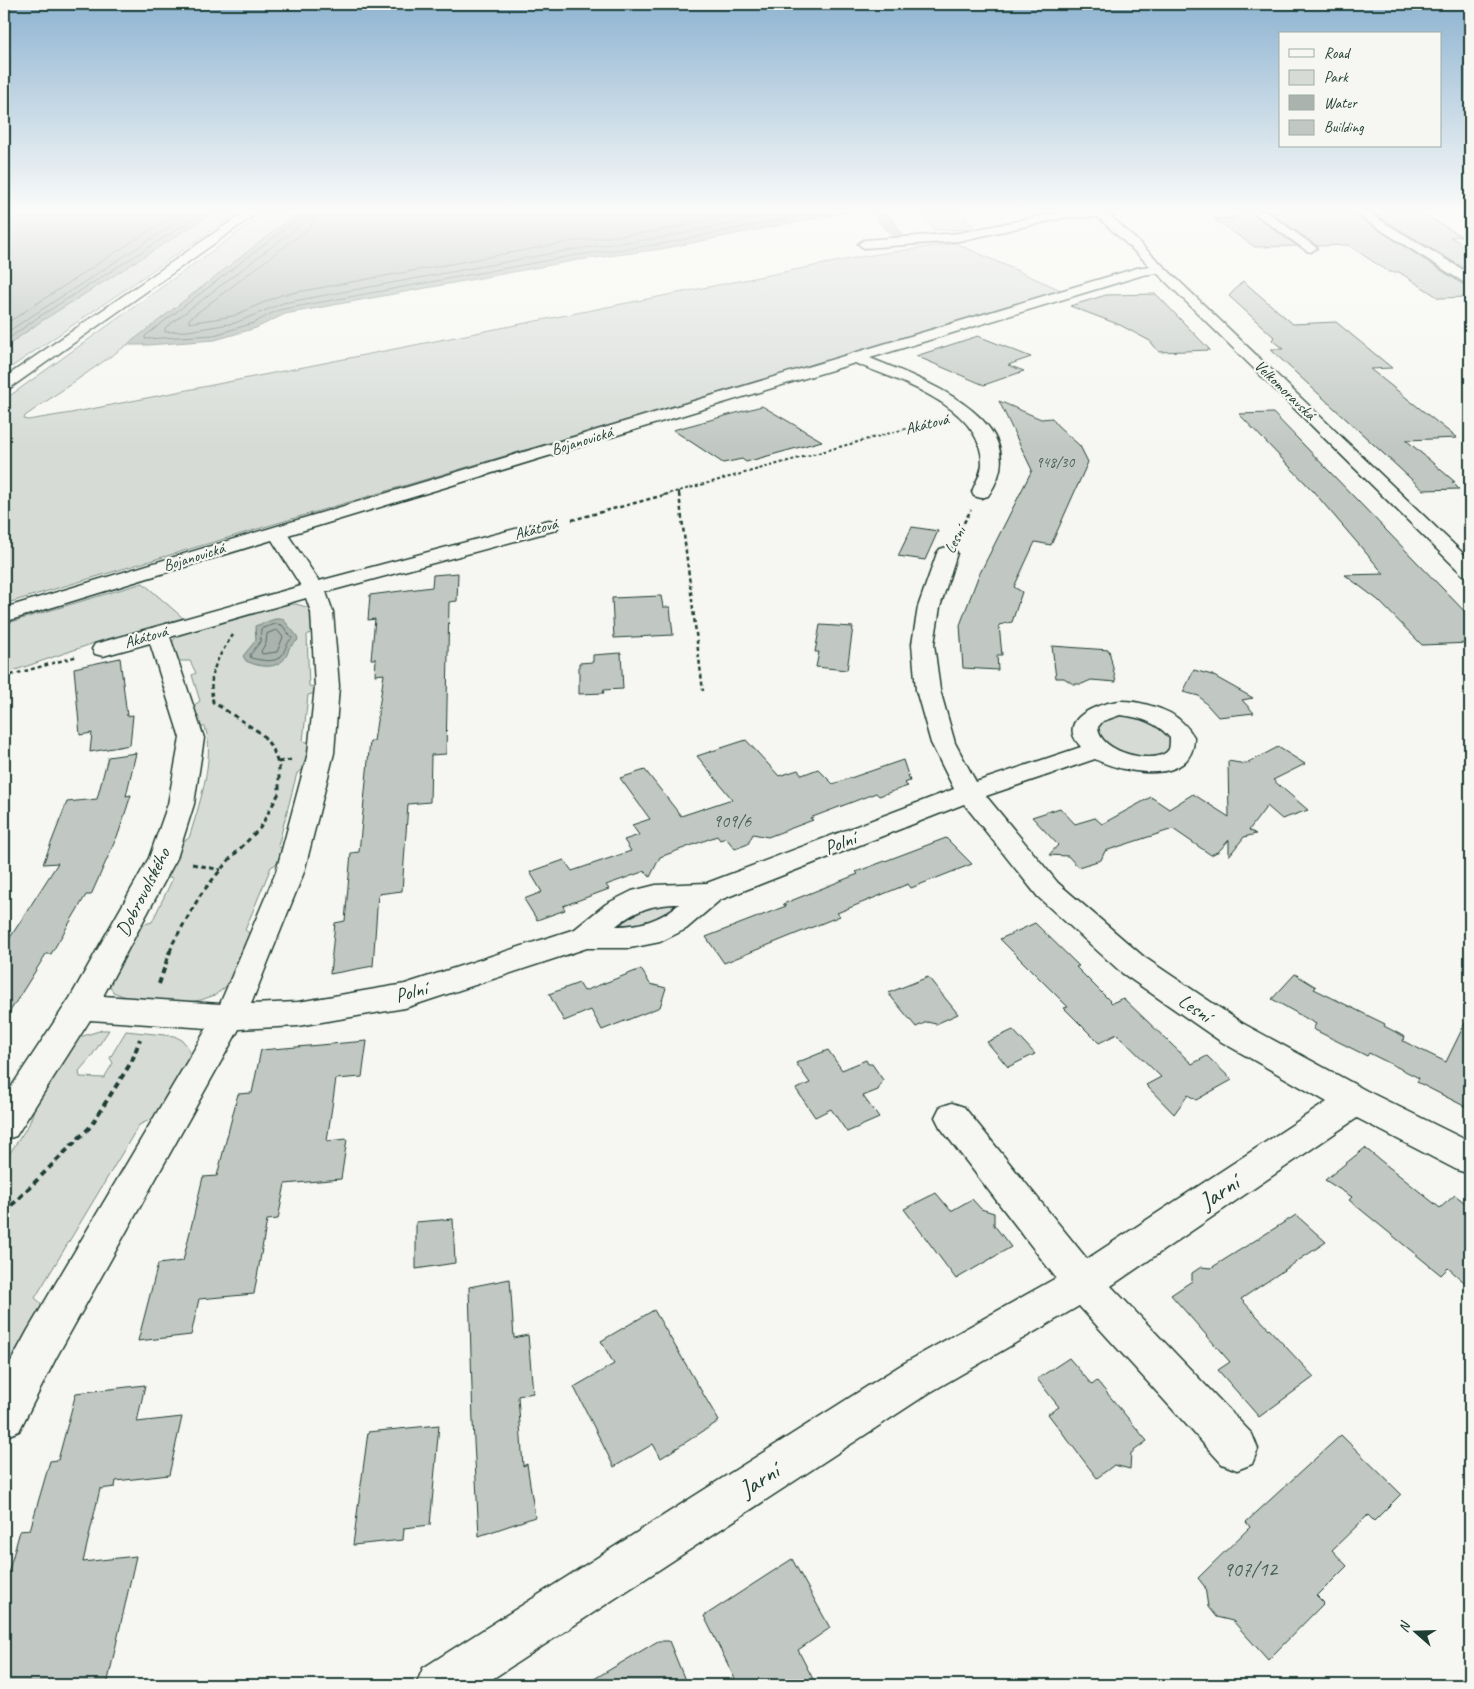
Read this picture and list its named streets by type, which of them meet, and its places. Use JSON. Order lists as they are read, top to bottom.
{
  "streets": {
    "street": [
      "Velkomoravská",
      "Akátová",
      "Bojanovická",
      "Lesní",
      "Polní",
      "Dobrovolského",
      "Jarní"
    ]
  },
  "crossings": [
    ["Akátová", "Dobrovolského"],
    ["Lesní", "Polní"],
    ["Lesní", "Jarní"],
    ["Polní", "Dobrovolského"]
  ],
  "house_numbers": ["948/30", "909/6", "907/12"],
  "legend": [
    "Road",
    "Park",
    "Water",
    "Building"
  ],
  "north": "left"
}
